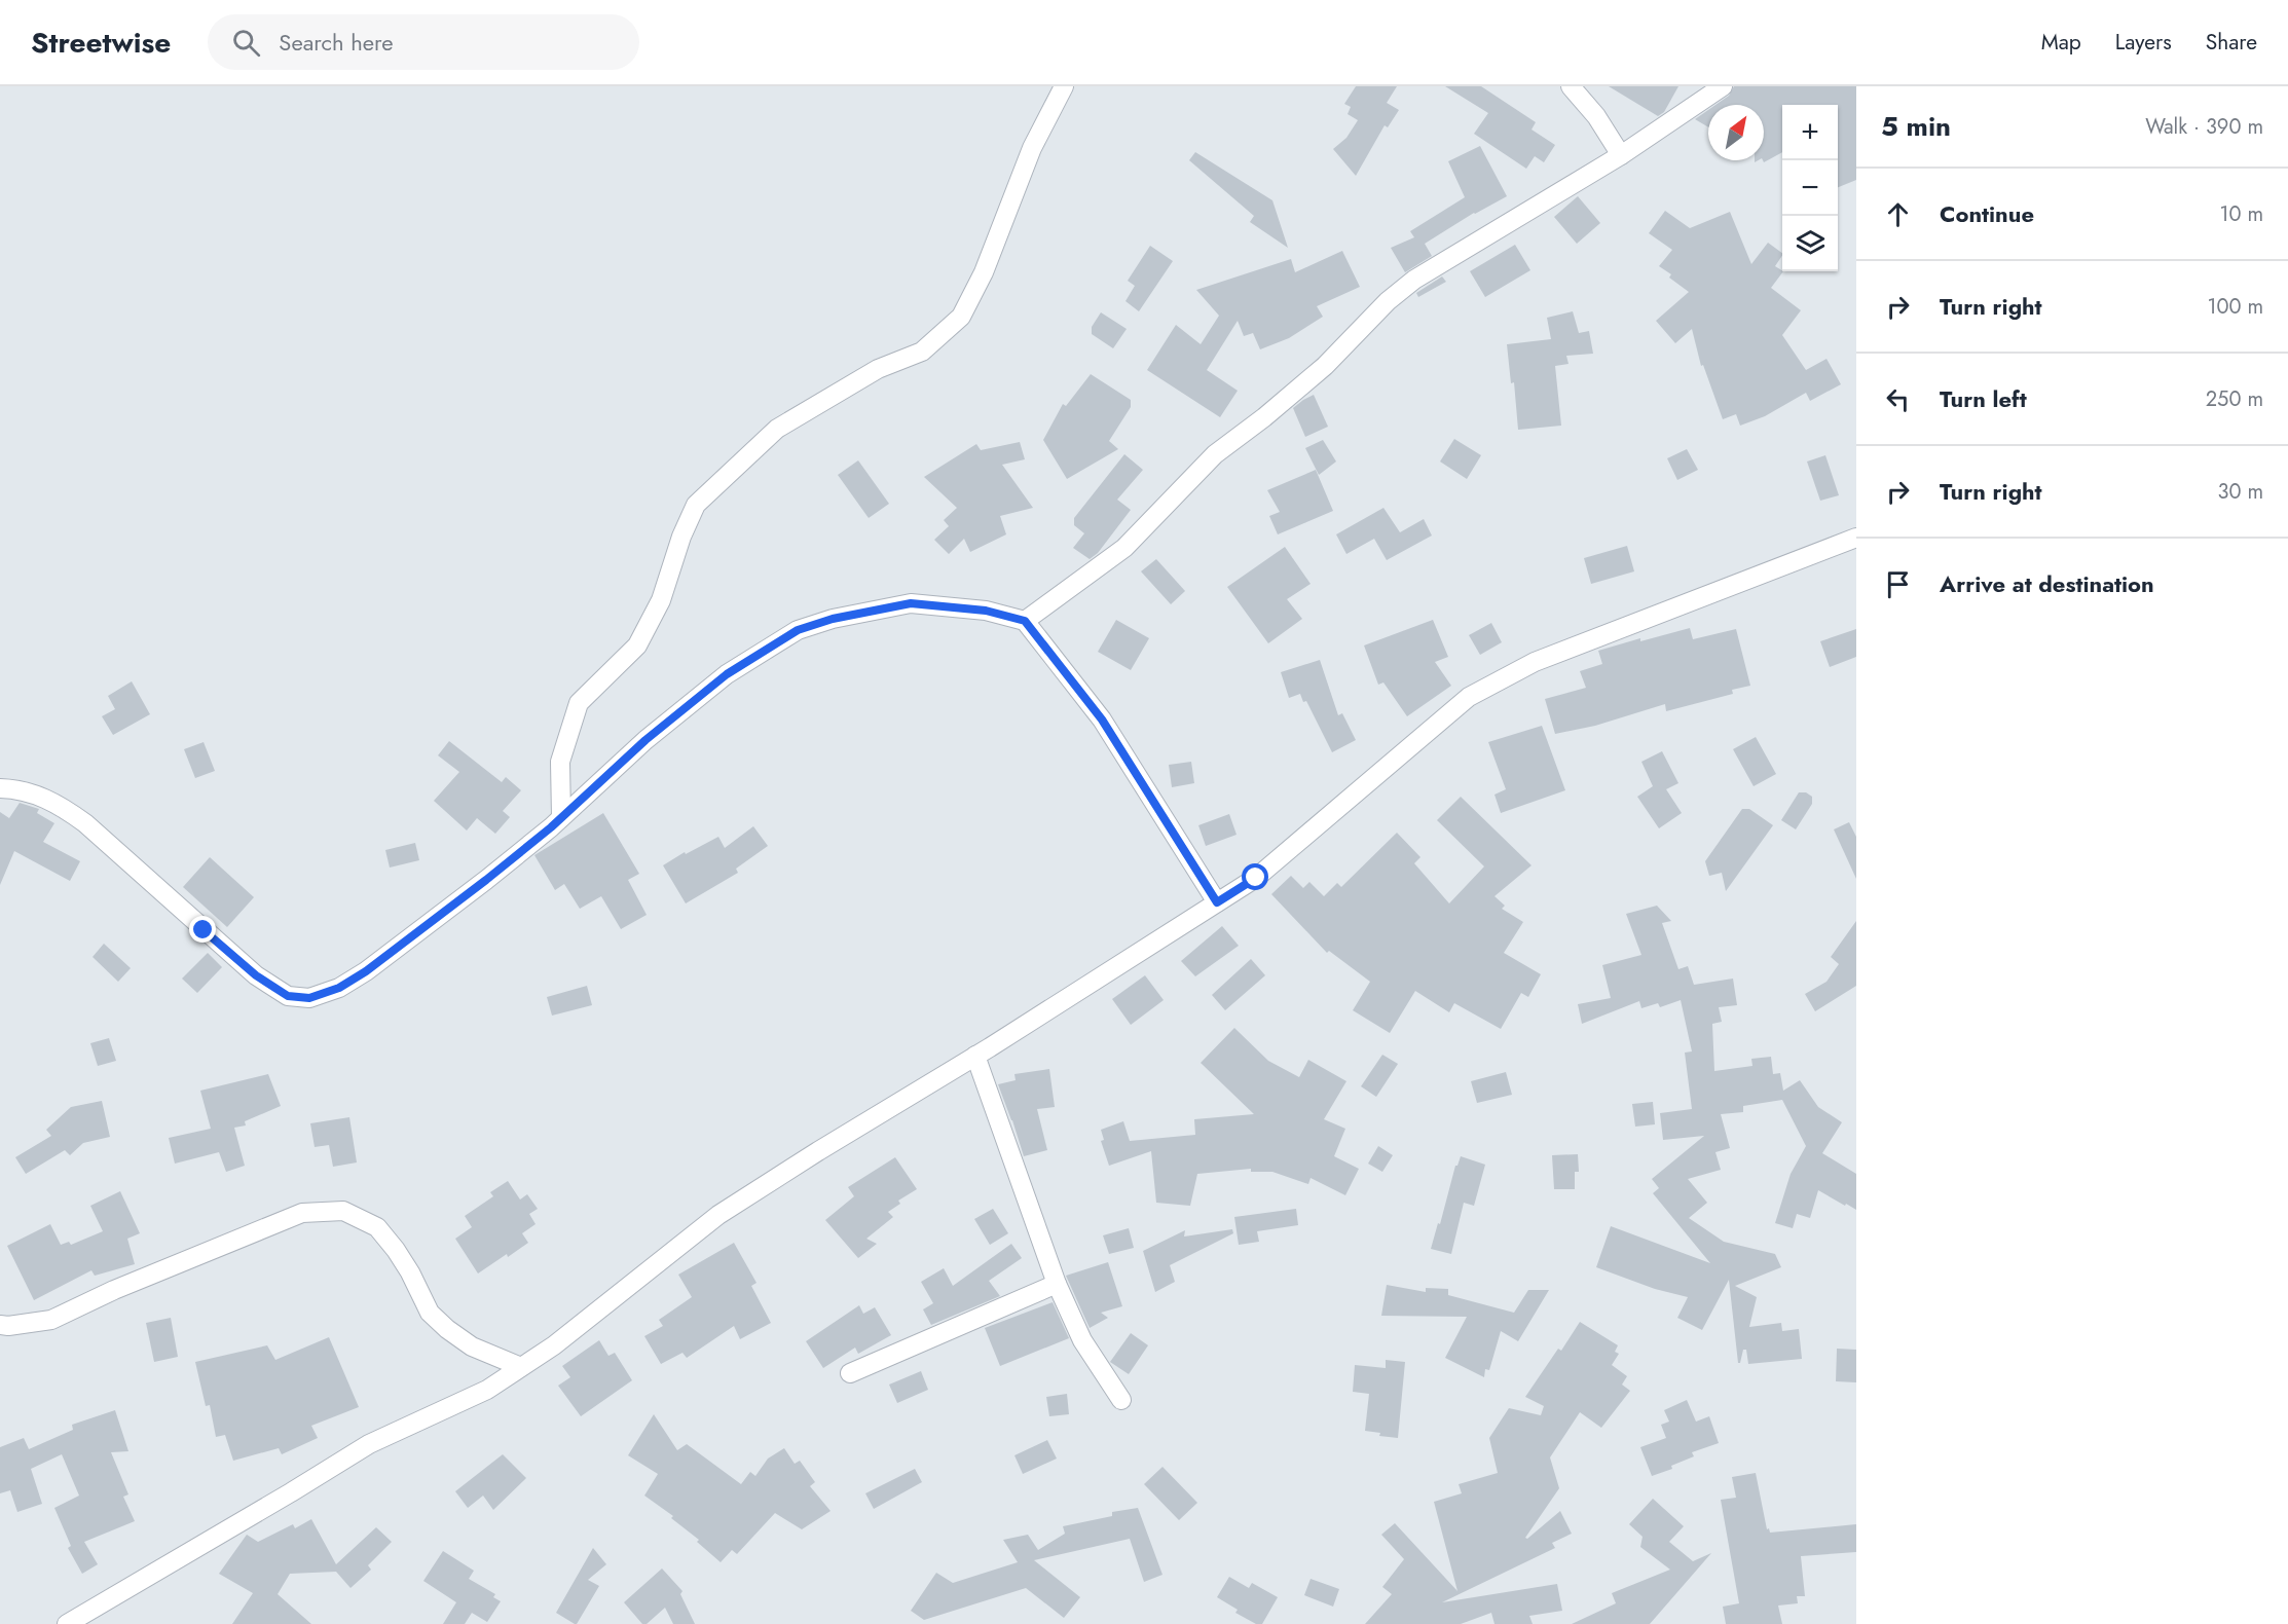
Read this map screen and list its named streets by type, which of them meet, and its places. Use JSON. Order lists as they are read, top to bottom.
{
  "north": "top right",
  "page": {
    "header": "Streetwise",
    "search": "Search here",
    "nav": ["Map", "Layers", "Share"],
    "heading": ["5 min", "Walk · 390 m"],
    "map_buttons": ["+", "−"],
    "list": [
      ["Continue", "10 m"],
      ["Turn right", "100 m"],
      ["Turn left", "250 m"],
      ["Turn right", "30 m"],
      "Arrive at destination"
    ]
  }
}
